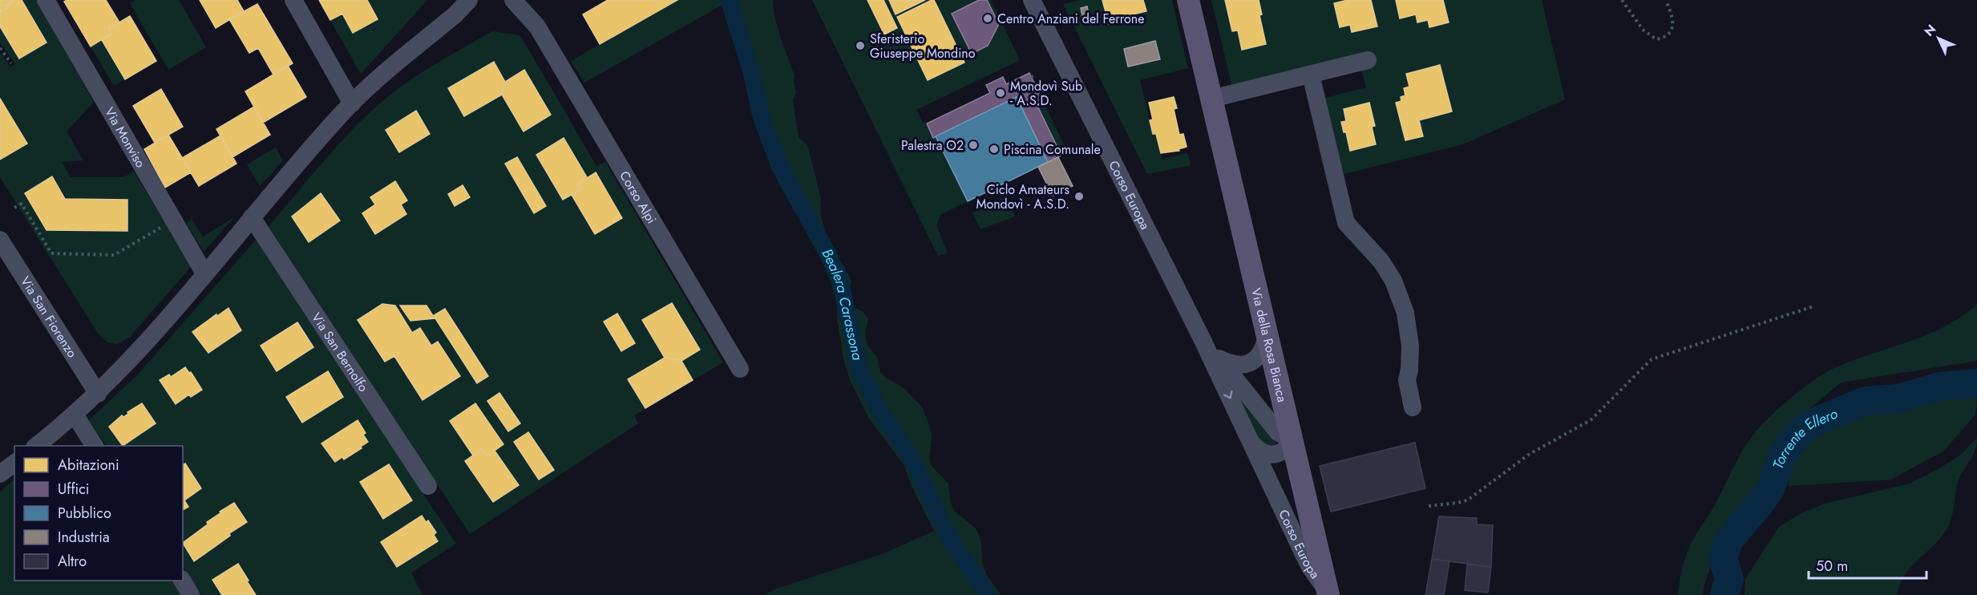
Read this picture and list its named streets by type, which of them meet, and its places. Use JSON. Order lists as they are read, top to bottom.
{
  "streets": {
    "main road": ["Via della Rosa Bianca"],
    "street": [
      "Via Monviso",
      "Corso Europa",
      "Corso Alpi",
      "Via San Fiorenzo",
      "Via San Bernolfo"
    ]
  },
  "crossings": [
    ["Corso Europa", "Via della Rosa Bianca"]
  ],
  "water": ["Bealera Carassona", "Torrente Ellero"],
  "places": [
    "Centro Anziani del Ferrone",
    "Sferisterio Giuseppe Mondino",
    "Mondovì Sub - A.S.D.",
    "Palestra O2",
    "Piscina Comunale",
    "Ciclo Amateurs Mondovì - A.S.D."
  ],
  "legend": [
    "Abitazioni",
    "Uffici",
    "Pubblico",
    "Industria",
    "Altro"
  ],
  "scale_bar": "50 m",
  "north": "top left"
}
